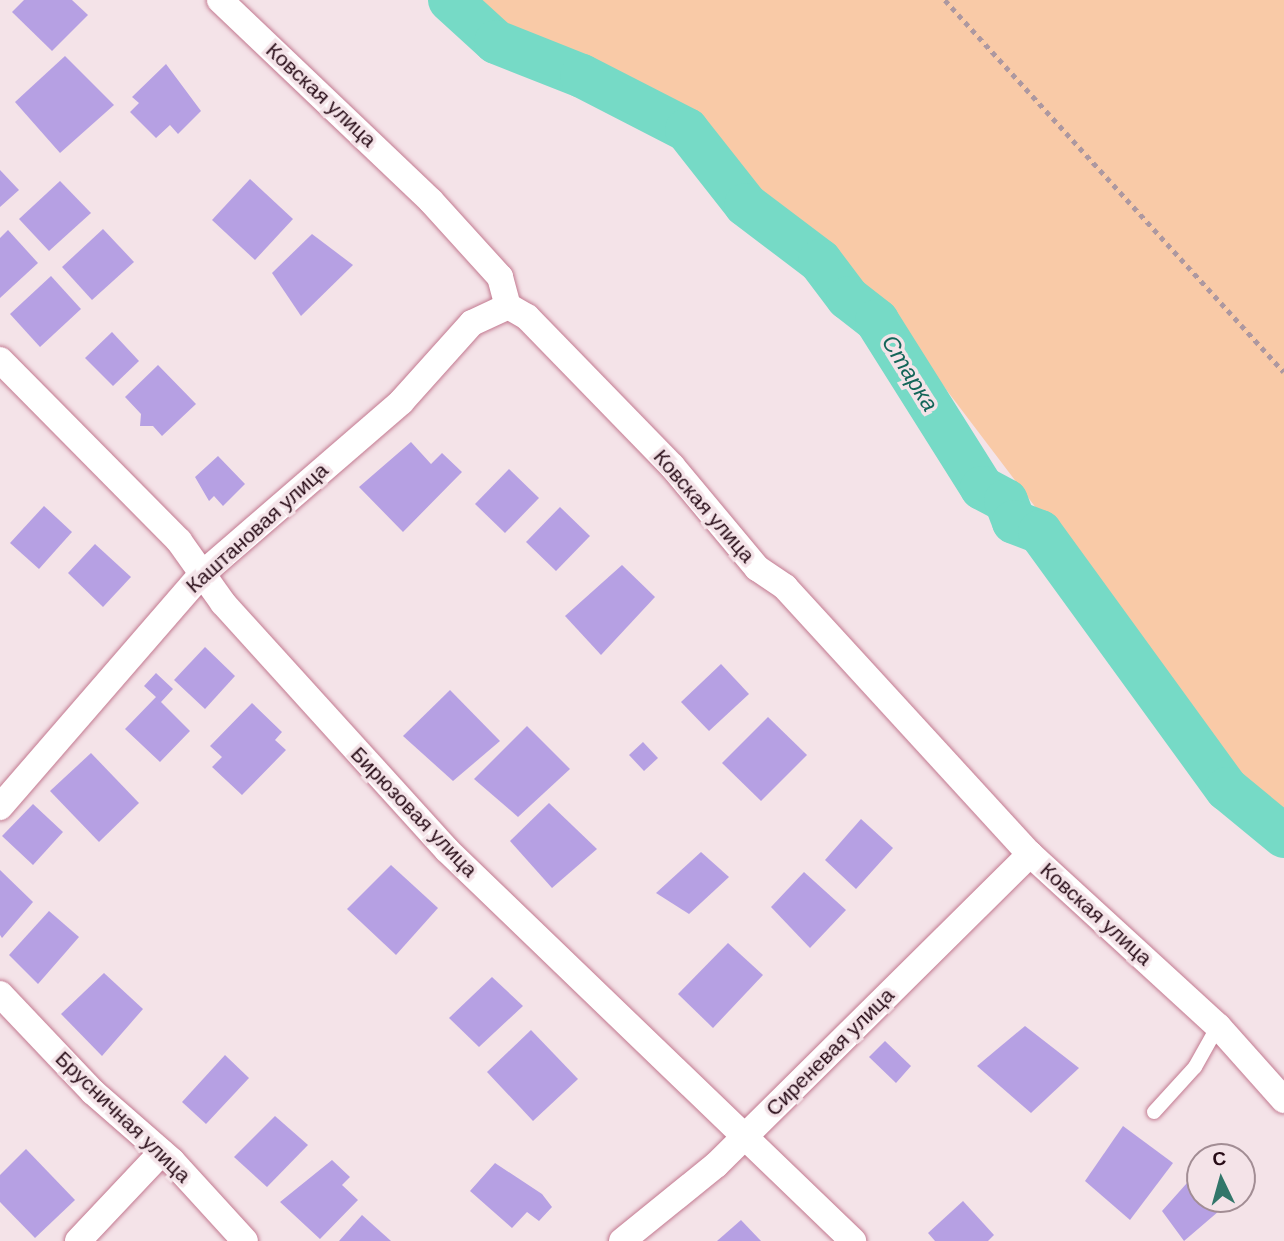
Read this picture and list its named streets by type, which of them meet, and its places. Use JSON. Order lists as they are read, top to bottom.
{
  "streets": {
    "street": [
      "Ковская улица",
      "Каштановая улица",
      "Бирюзовая улица",
      "Сиреневая улица",
      "Брусничная улица"
    ]
  },
  "crossings": [
    ["Ковская улица", "Каштановая улица"],
    ["Ковская улица", "Сиреневая улица"],
    ["Каштановая улица", "Бирюзовая улица"],
    ["Бирюзовая улица", "Сиреневая улица"]
  ],
  "water": ["Старка"],
  "north": "top"
}
